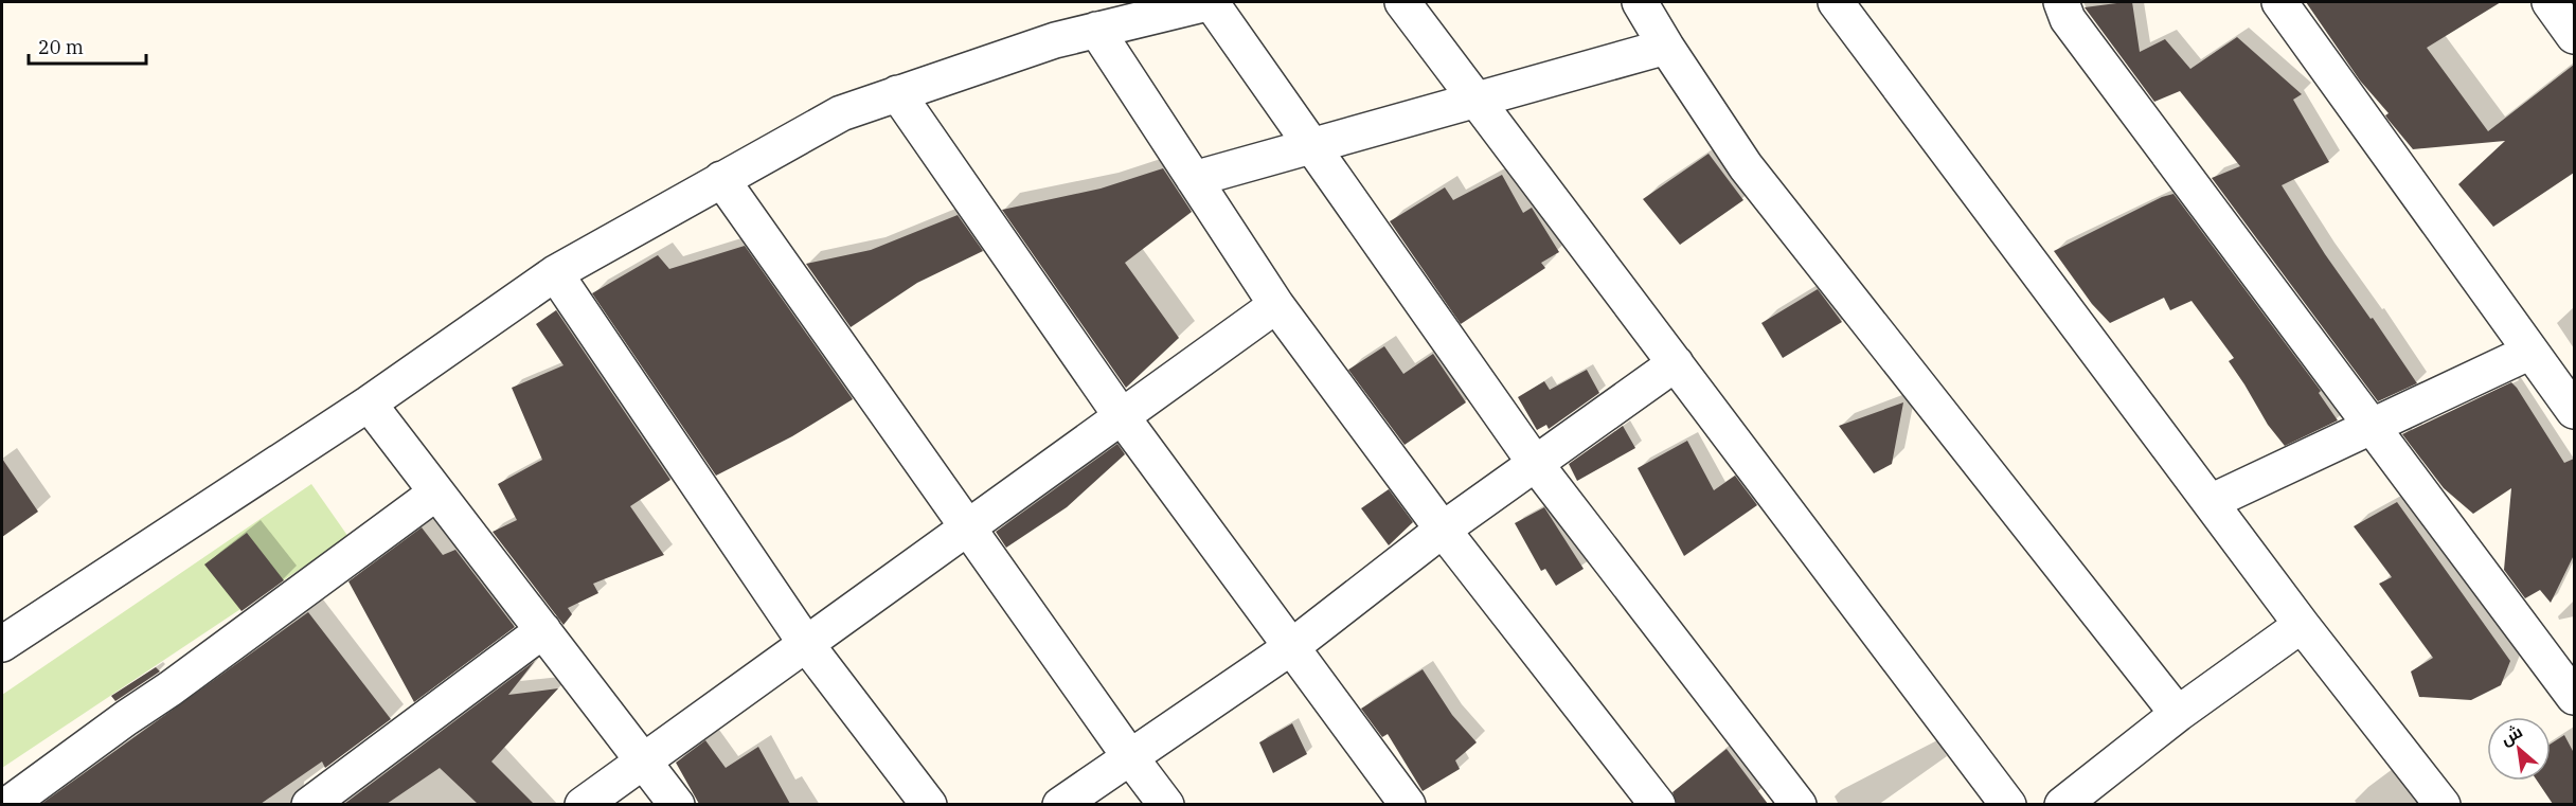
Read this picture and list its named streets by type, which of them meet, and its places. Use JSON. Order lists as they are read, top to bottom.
{
  "scale_bar": "20 m",
  "north": "top left"
}
